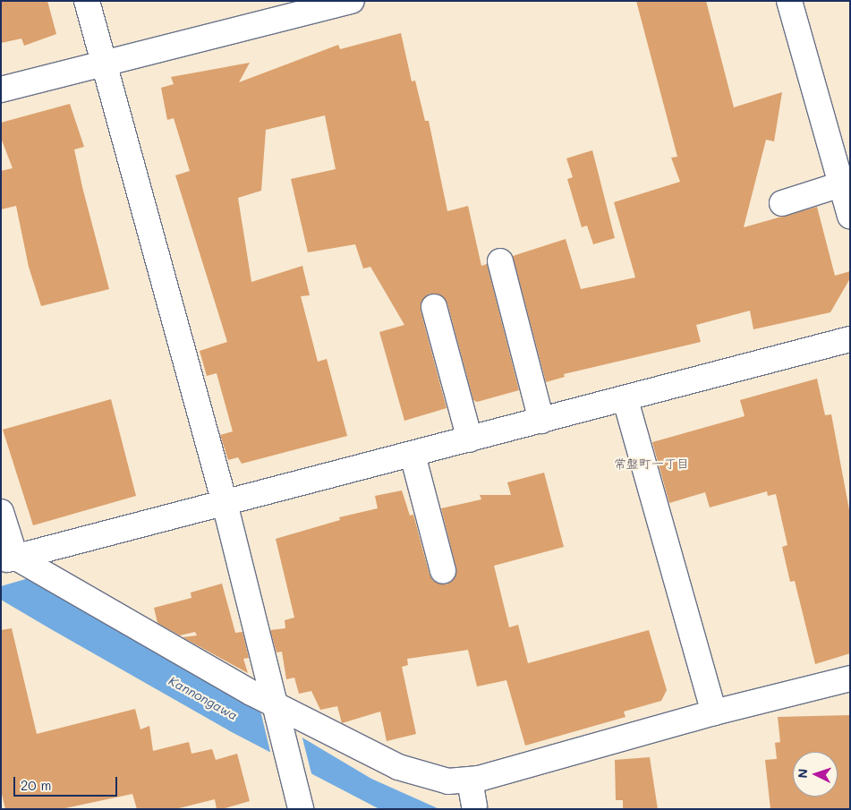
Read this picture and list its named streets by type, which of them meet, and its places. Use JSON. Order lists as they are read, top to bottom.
{
  "districts": ["常盤町一丁目"],
  "water": ["Kannongawa"],
  "scale_bar": "20 m",
  "north": "left"
}
